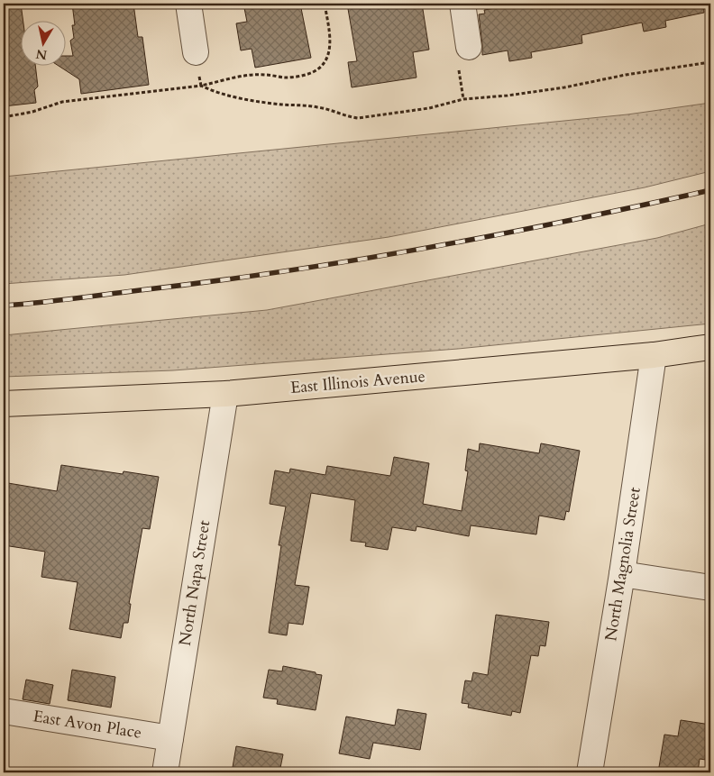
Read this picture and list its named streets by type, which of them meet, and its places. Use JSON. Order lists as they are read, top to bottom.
{
  "streets": {
    "main road": ["East Illinois Avenue"],
    "street": ["North Magnolia Street", "North Napa Street", "East Avon Place"]
  },
  "crossings": [
    ["East Illinois Avenue", "North Magnolia Street"],
    ["East Illinois Avenue", "North Napa Street"],
    ["North Napa Street", "East Avon Place"]
  ],
  "north": "bottom"
}
